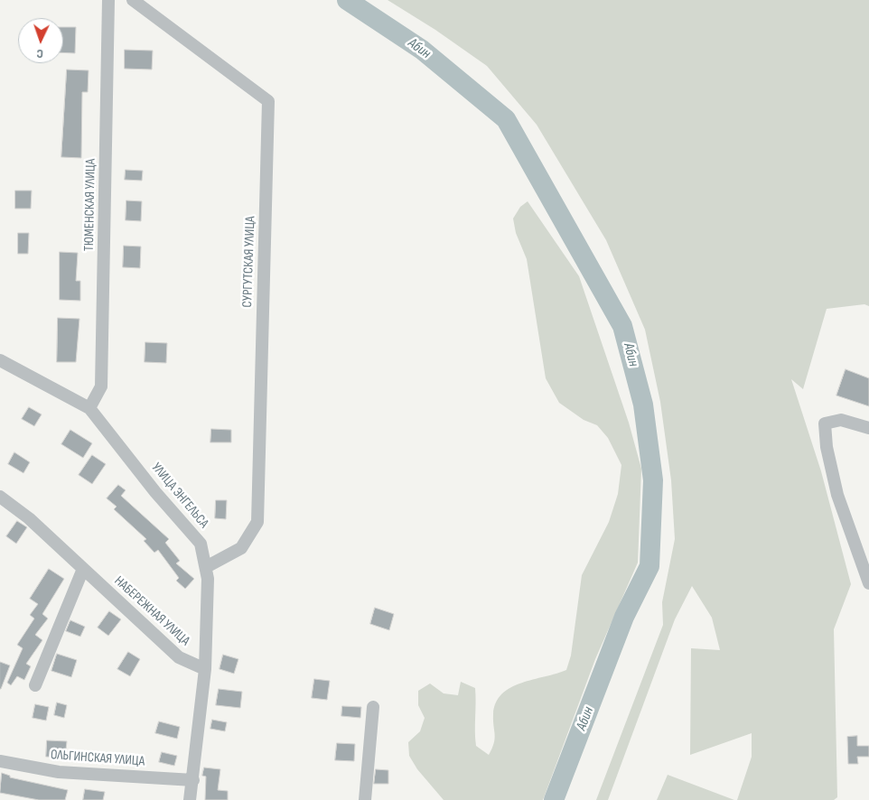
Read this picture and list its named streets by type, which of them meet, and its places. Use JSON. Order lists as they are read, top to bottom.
{
  "streets": {
    "street": [
      "ТЮМЕНСКАЯ УЛИЦА",
      "СУРГУТСКАЯ УЛИЦА",
      "УЛИЦА ЭНГЕЛЬСА",
      "НАБЕРЕЖНАЯ УЛИЦА",
      "ОЛЬГИНСКАЯ УЛИЦА"
    ]
  },
  "crossings": [
    ["ТЮМЕНСКАЯ УЛИЦА", "УЛИЦА ЭНГЕЛЬСА"],
    ["СУРГУТСКАЯ УЛИЦА", "УЛИЦА ЭНГЕЛЬСА"],
    ["УЛИЦА ЭНГЕЛЬСА", "НАБЕРЕЖНАЯ УЛИЦА"],
    ["УЛИЦА ЭНГЕЛЬСА", "ОЛЬГИНСКАЯ УЛИЦА"]
  ],
  "water": ["Абин"],
  "north": "bottom"
}
